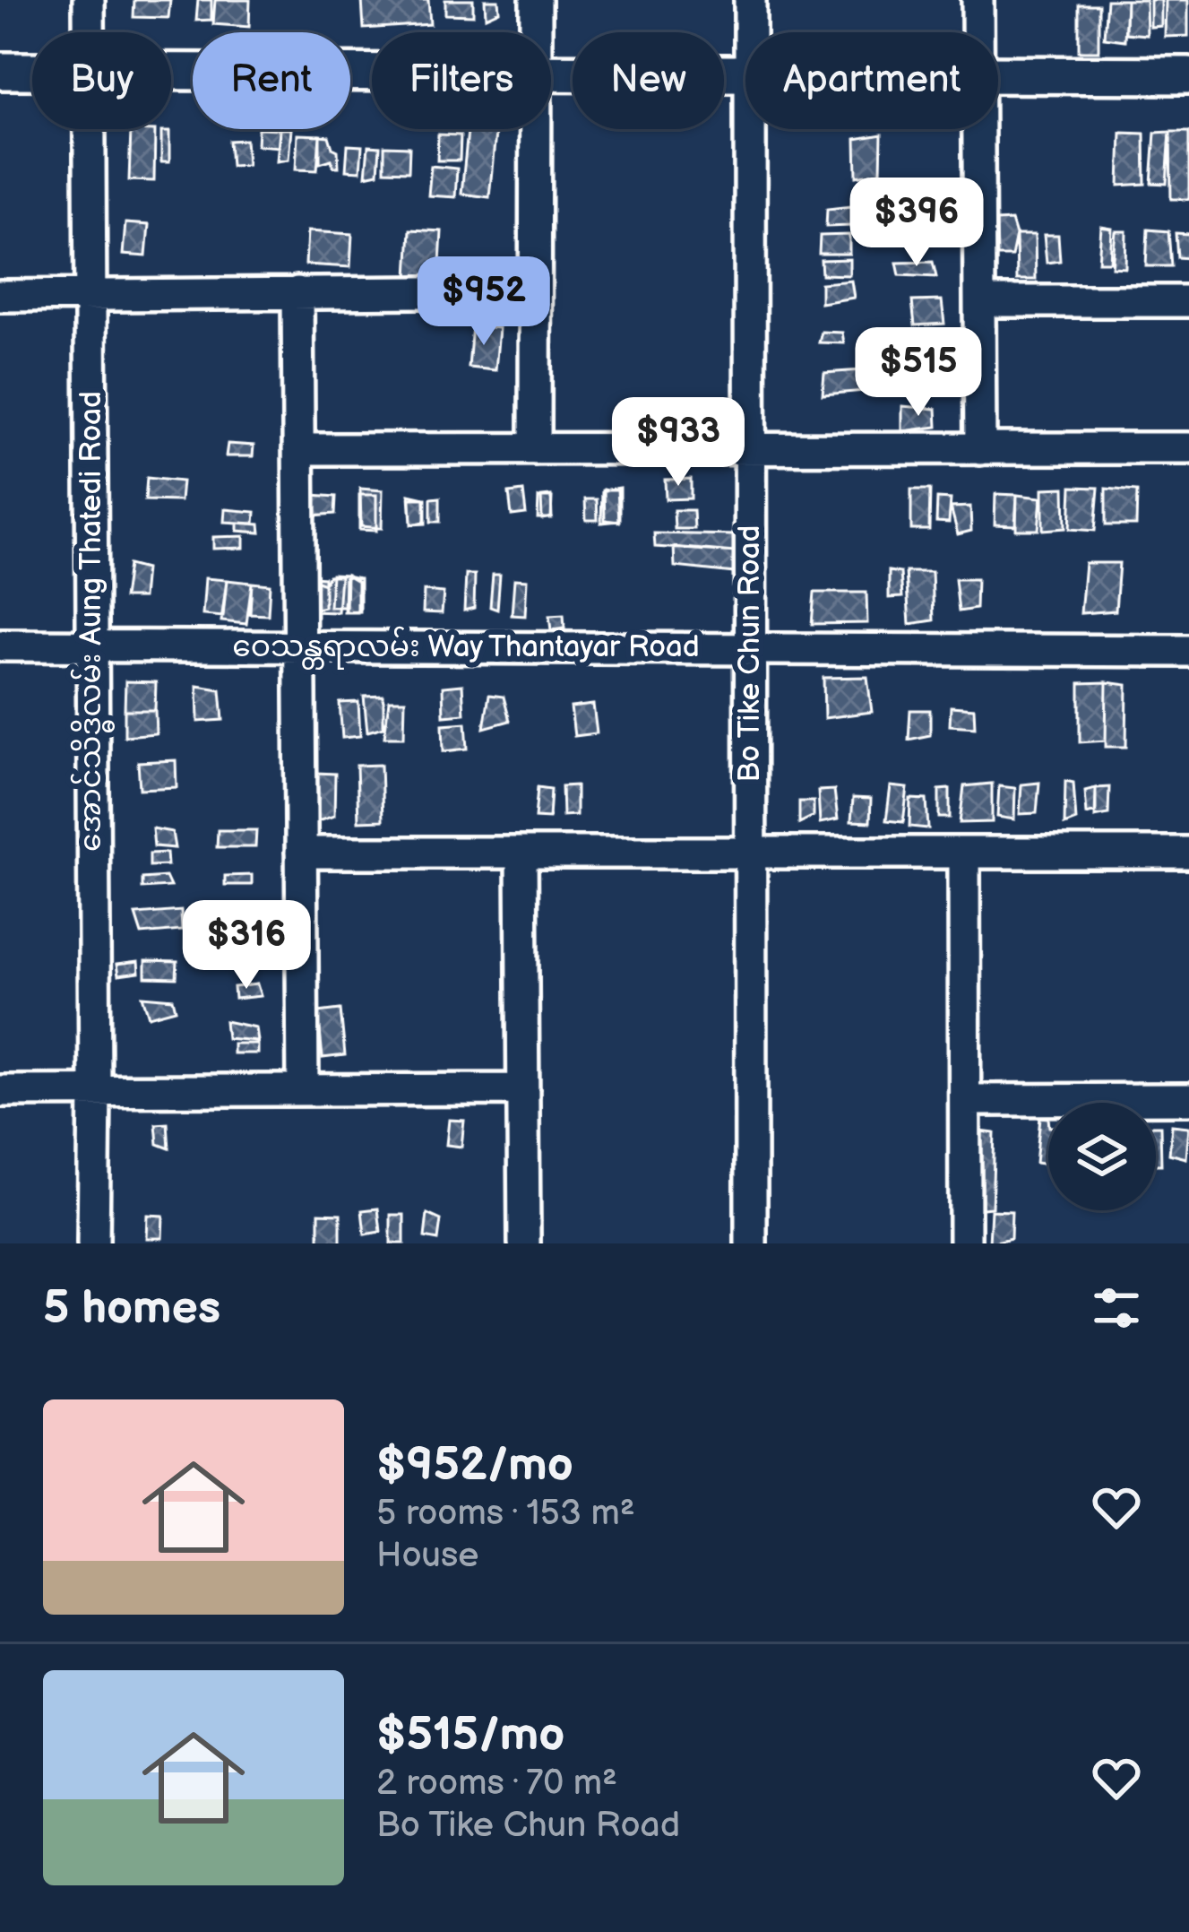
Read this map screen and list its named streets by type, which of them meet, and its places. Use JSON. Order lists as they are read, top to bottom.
{
  "streets": {
    "street": ["အောင်သိဒ္ဓိလမ်း Aung Thatedi Road", "ဝေသန္တရာလမ်း Way Thantayar Road", "Bo Tike Chun Road"]
  },
  "crossings": [
    ["အောင်သိဒ္ဓိလမ်း Aung Thatedi Road", "ဝေသန္တရာလမ်း Way Thantayar Road"],
    ["ဝေသန္တရာလမ်း Way Thantayar Road", "Bo Tike Chun Road"]
  ],
  "page": {
    "chip": [
      "Buy",
      "Rent",
      "Filters",
      "New",
      "Apartment"
    ],
    "price": [
      "$396",
      "$952",
      "$515",
      "$933",
      "$316"
    ],
    "heading": "5 homes",
    "list": [
      {
        "name": "$952/mo",
        "note": "5 rooms · 153 m² · House"
      },
      {
        "name": "$515/mo",
        "note": "2 rooms · 70 m² · Bo Tike Chun Road"
      }
    ]
  }
}
